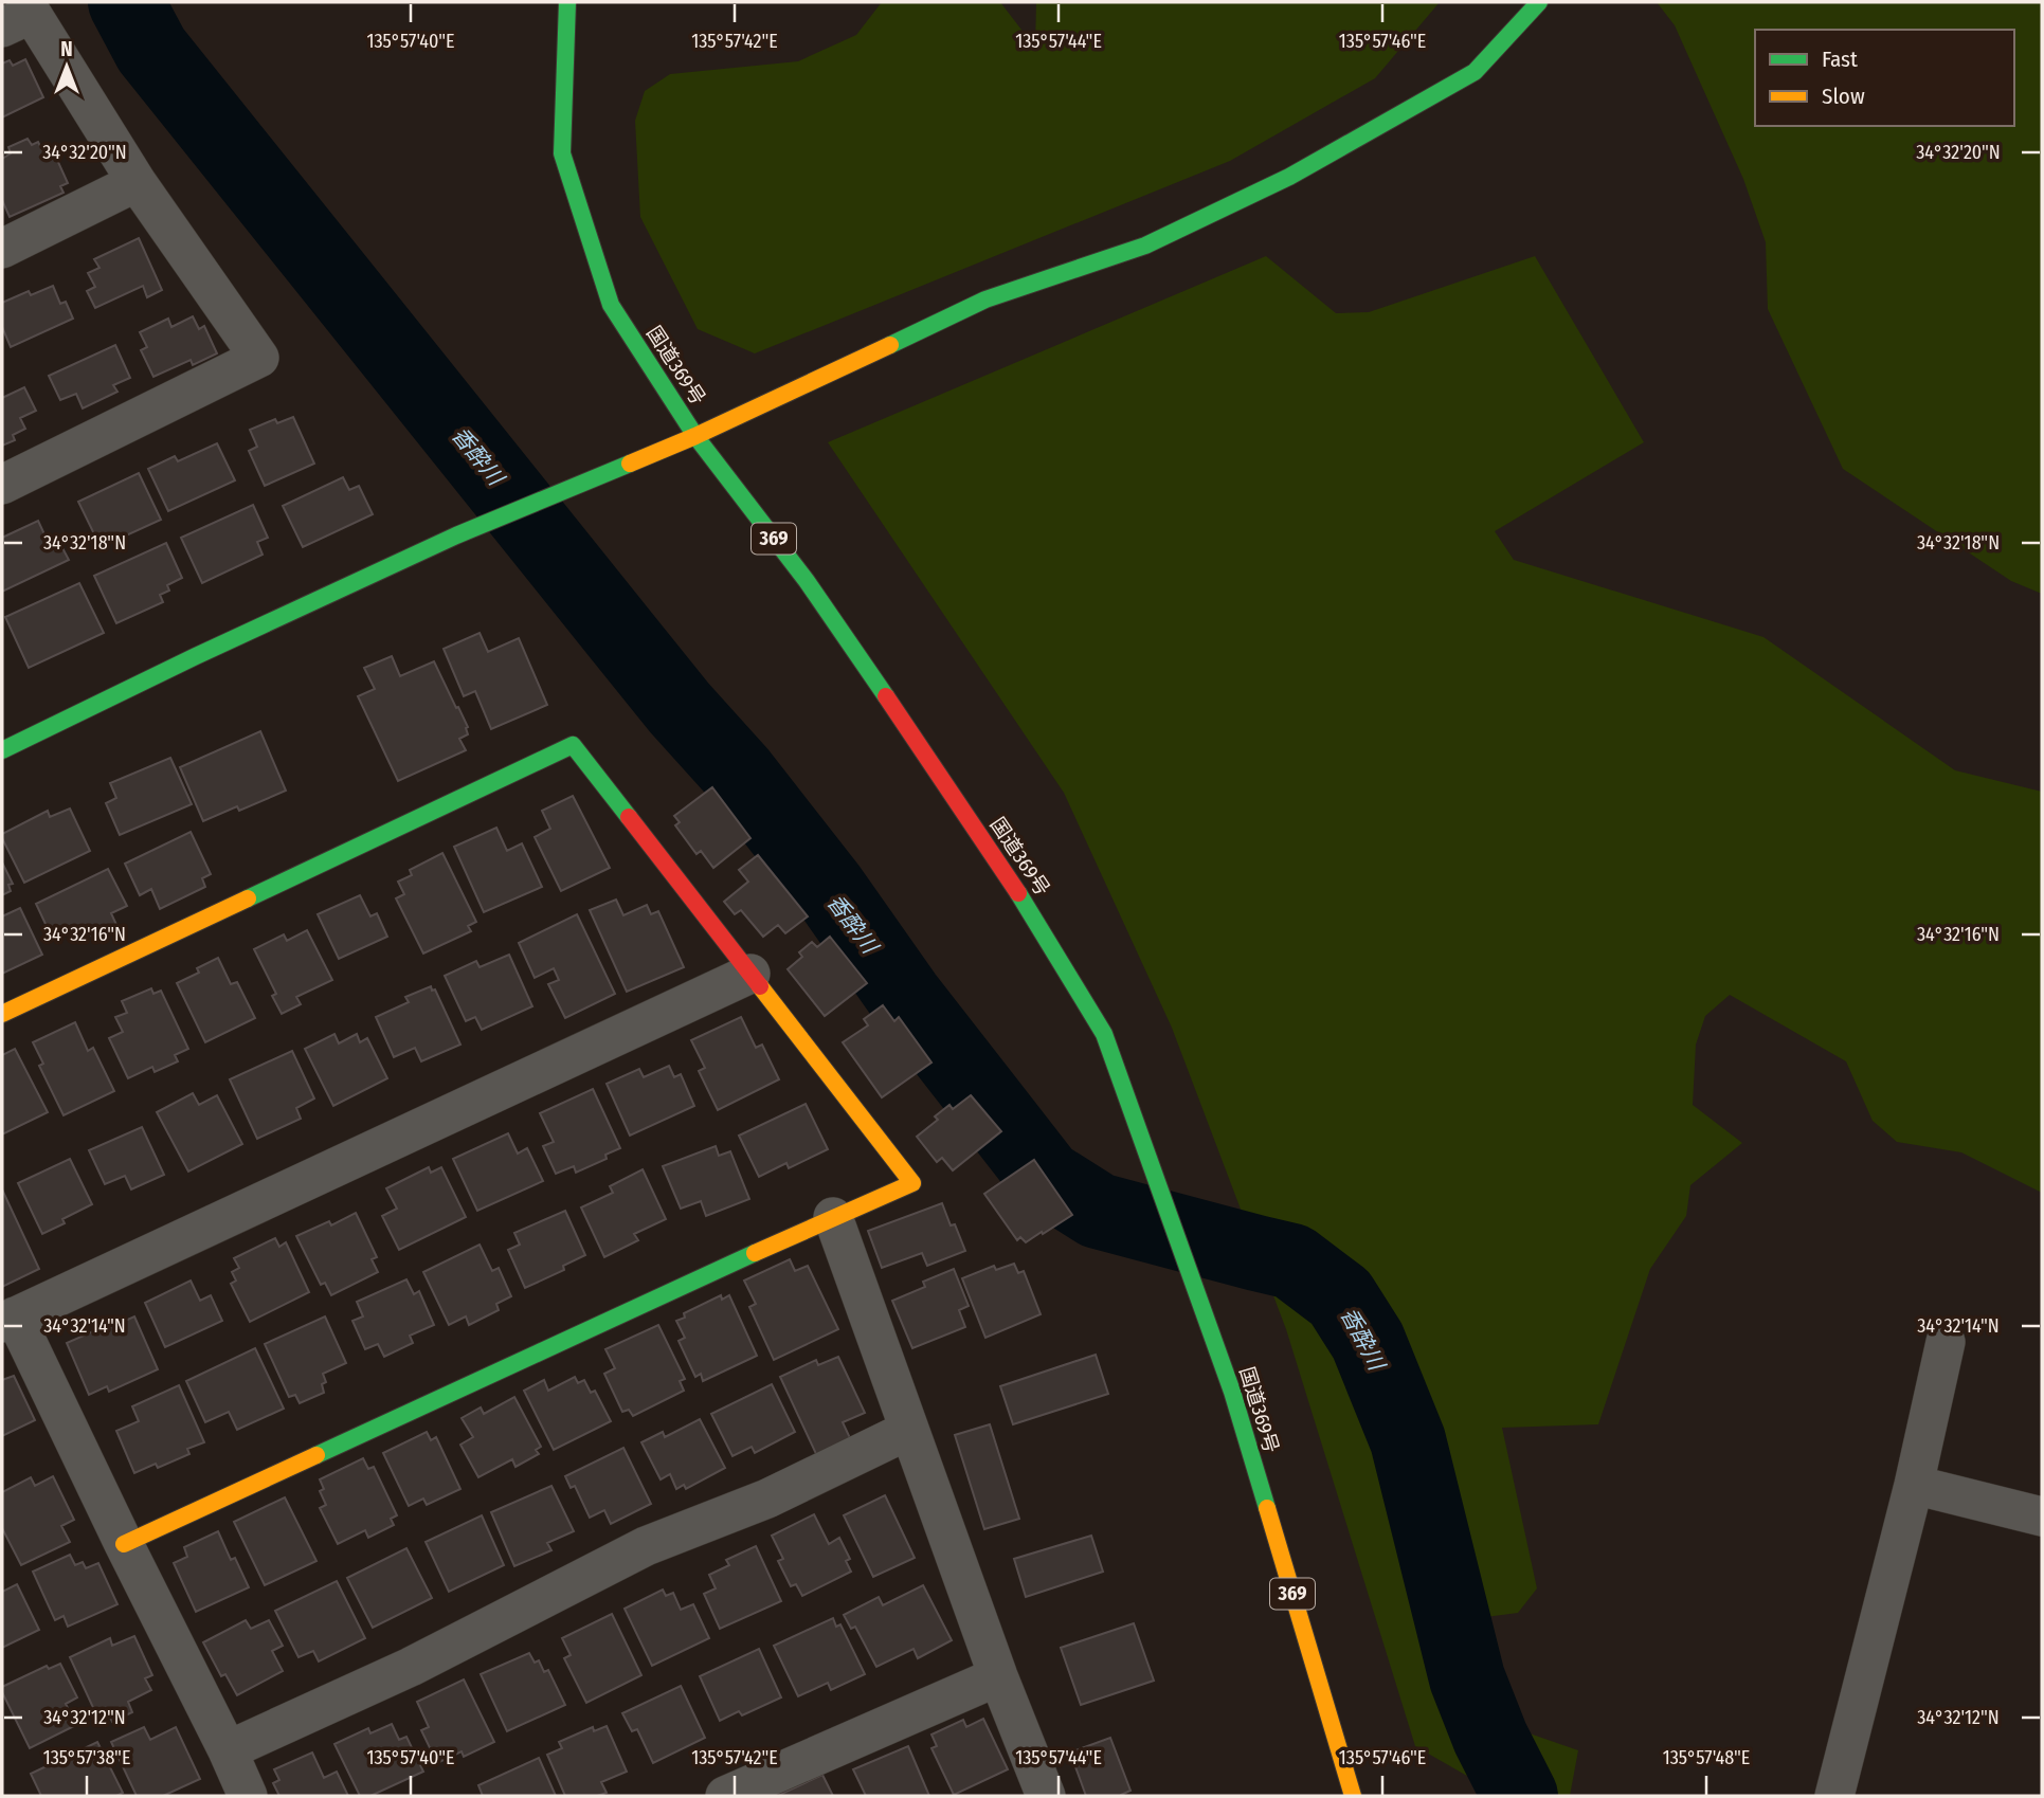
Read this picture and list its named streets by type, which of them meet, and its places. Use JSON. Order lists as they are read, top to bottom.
{
  "streets": {
    "main road": ["国道369号", "369"]
  },
  "water": ["香酔川"],
  "legend": ["Fast", "Slow"],
  "north": "top",
  "coordinates": [
    "135°57'40\"E",
    "135°57'42\"E",
    "135°57'44\"E",
    "135°57'46\"E",
    "34°32'20\"N",
    "34°32'18\"N",
    "34°32'16\"N",
    "34°32'14\"N",
    "34°32'12\"N",
    "135°57'38\"E",
    "135°57'48\"E"
  ]
}
